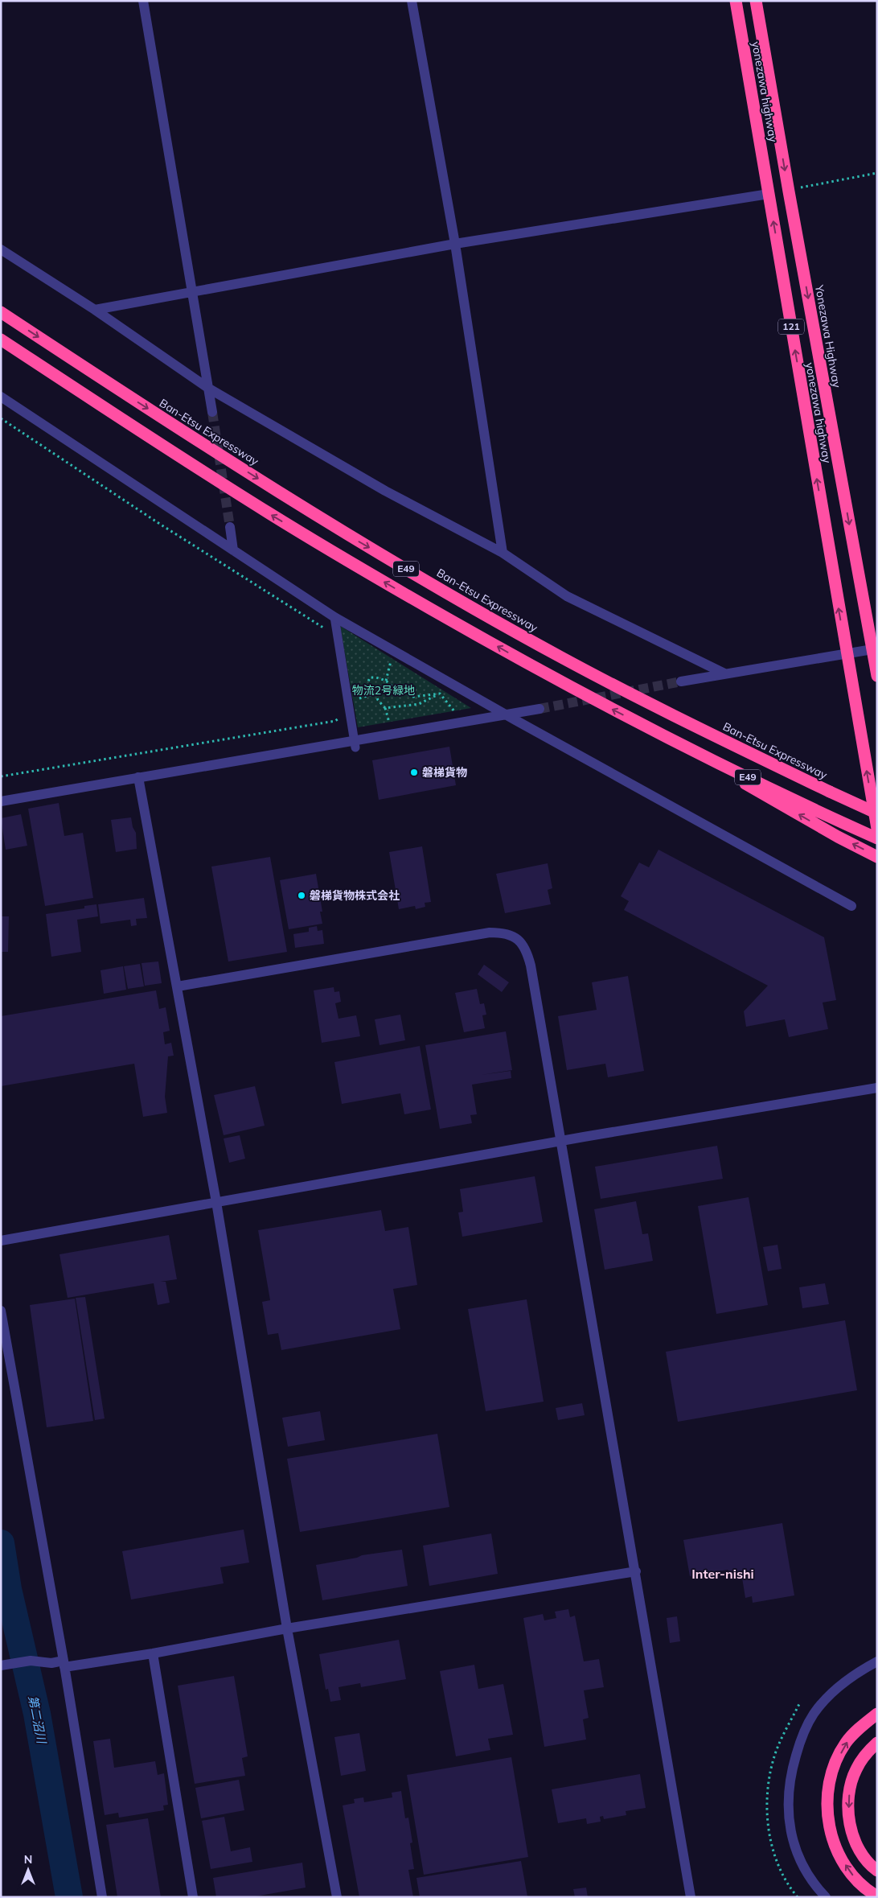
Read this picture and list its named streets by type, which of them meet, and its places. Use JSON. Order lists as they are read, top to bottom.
{
  "streets": {
    "highway": [
      "yonezawa highway",
      "121",
      "Yonezawa Highway",
      "Ban-Etsu Expressway",
      "E49"
    ]
  },
  "one_way": ["yonezawa highway", "Yonezawa Highway"],
  "districts": ["Inter-nishi"],
  "water": ["第二沼川"],
  "parks": ["物流2号緑地"],
  "places": ["磐梯貨物", "磐梯貨物株式会社"],
  "north": "top"
}
